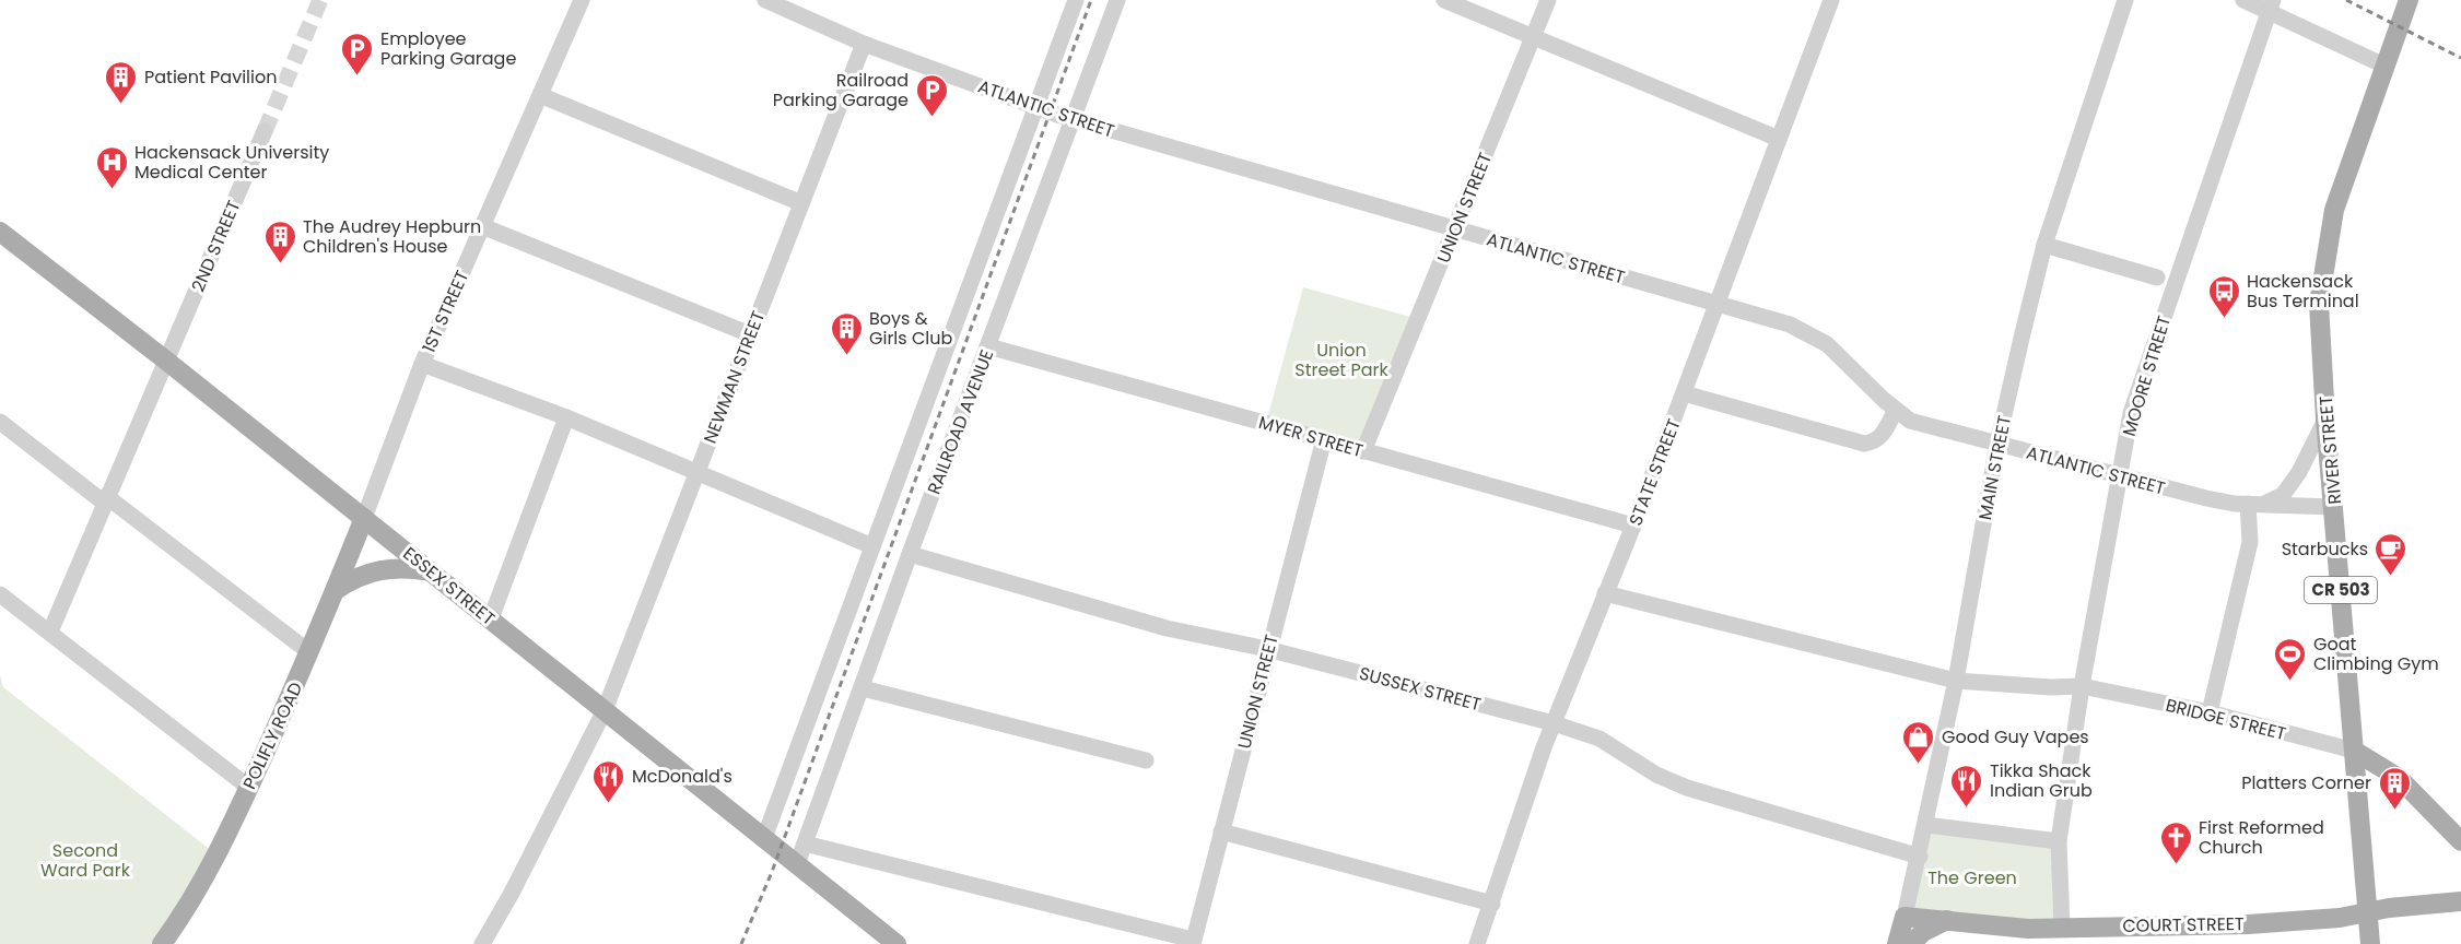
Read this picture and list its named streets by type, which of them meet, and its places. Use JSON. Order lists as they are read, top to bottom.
{
  "streets": {
    "main road": [
      "RIVER STREET",
      "MAIN STREET",
      "ESSEX STREET",
      "CR 503",
      "BRIDGE STREET",
      "POLIFLY ROAD",
      "COURT STREET"
    ],
    "street": [
      "ATLANTIC STREET",
      "UNION STREET",
      "2ND STREET",
      "1ST STREET",
      "MOORE STREET",
      "NEWMAN STREET",
      "RAILROAD AVENUE",
      "MYER STREET",
      "STATE STREET",
      "SUSSEX STREET"
    ]
  },
  "crossings": [
    ["ATLANTIC STREET", "UNION STREET"],
    ["ATLANTIC STREET", "MOORE STREET"],
    ["ATLANTIC STREET", "NEWMAN STREET"],
    ["ATLANTIC STREET", "RAILROAD AVENUE"],
    ["ATLANTIC STREET", "RIVER STREET"],
    ["ATLANTIC STREET", "MAIN STREET"],
    ["ATLANTIC STREET", "STATE STREET"],
    ["UNION STREET", "MYER STREET"],
    ["UNION STREET", "SUSSEX STREET"],
    ["2ND STREET", "ESSEX STREET"],
    ["1ST STREET", "ESSEX STREET"],
    ["1ST STREET", "POLIFLY ROAD"],
    ["MOORE STREET", "BRIDGE STREET"],
    ["MOORE STREET", "COURT STREET"],
    ["NEWMAN STREET", "ESSEX STREET"],
    ["RAILROAD AVENUE", "MYER STREET"],
    ["RAILROAD AVENUE", "ESSEX STREET"],
    ["RAILROAD AVENUE", "SUSSEX STREET"],
    ["MYER STREET", "STATE STREET"],
    ["RIVER STREET", "CR 503"],
    ["RIVER STREET", "BRIDGE STREET"],
    ["RIVER STREET", "COURT STREET"],
    ["MAIN STREET", "SUSSEX STREET"],
    ["MAIN STREET", "BRIDGE STREET"],
    ["MAIN STREET", "COURT STREET"],
    ["STATE STREET", "SUSSEX STREET"],
    ["STATE STREET", "BRIDGE STREET"],
    ["ESSEX STREET", "POLIFLY ROAD"],
    ["CR 503", "COURT STREET"]
  ],
  "parks": ["Union Street Park", "Second Ward Park", "The Green"],
  "places": {
    "parking": ["Employee Parking Garage", "Railroad Parking Garage"],
    "building": [
      "Patient Pavilion",
      "The Audrey Hepburn Children's House",
      "Boys & Girls Club",
      "Platters Corner"
    ],
    "hospital": ["Hackensack University Medical Center"],
    "bus stop": ["Hackensack Bus Terminal"],
    "cafe": ["Starbucks"],
    "sports": ["Goat Climbing Gym"],
    "shop": ["Good Guy Vapes"],
    "restaurant": ["McDonald's", "Tikka Shack Indian Grub"],
    "church": ["First Reformed Church"]
  }
}
